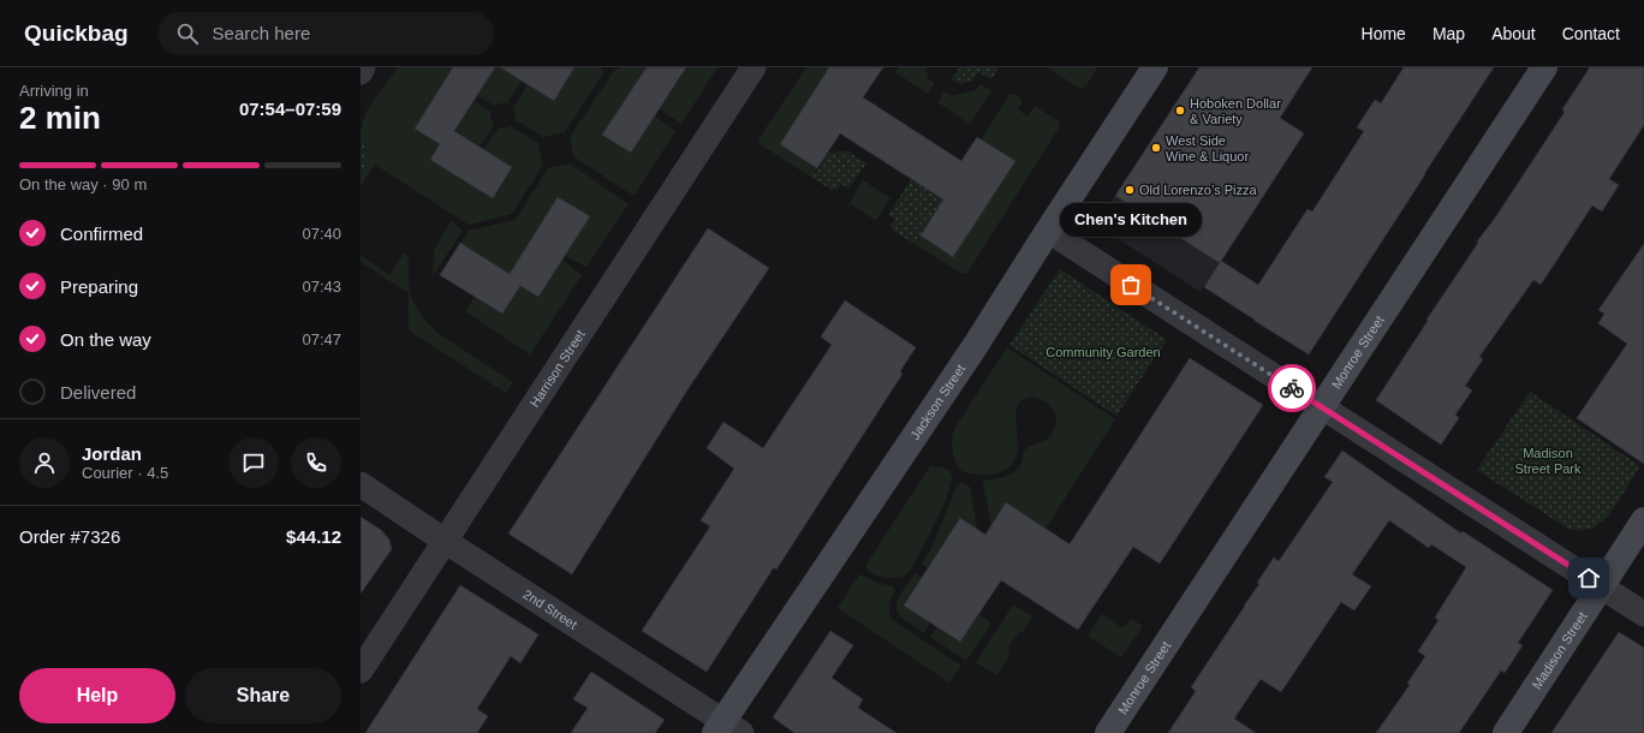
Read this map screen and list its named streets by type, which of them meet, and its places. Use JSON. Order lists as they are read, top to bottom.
{
  "streets": {
    "street": [
      "Monroe Street",
      "Harrison Street",
      "Jackson Street",
      "2nd Street",
      "Madison Street"
    ]
  },
  "crossings": [
    ["Harrison Street", "2nd Street"],
    ["Jackson Street", "2nd Street"]
  ],
  "parks": ["Community Garden", "Madison Street Park"],
  "places": [
    "Hoboken Dollar & Variety",
    "West Side Wine & Liquor",
    "Old Lorenzo’s Pizza",
    "Chen's Kitchen"
  ],
  "page": {
    "header": "Quickbag",
    "search": "Search here",
    "nav": [
      "Home",
      "Map",
      "About",
      "Contact"
    ],
    "heading": ["2 min", "Arriving in", "07:54–07:59"],
    "panel": [
      "Jordan",
      "Courier · 4.5",
      "Order #7326",
      "$44.12"
    ],
    "bar": "On the way · 90 m",
    "bubble": "Chen's Kitchen",
    "list": [
      ["Confirmed", "07:40"],
      ["Preparing", "07:43"],
      ["On the way", "07:47"],
      "Delivered"
    ],
    "buttons": ["Help", "Share"]
  }
}
